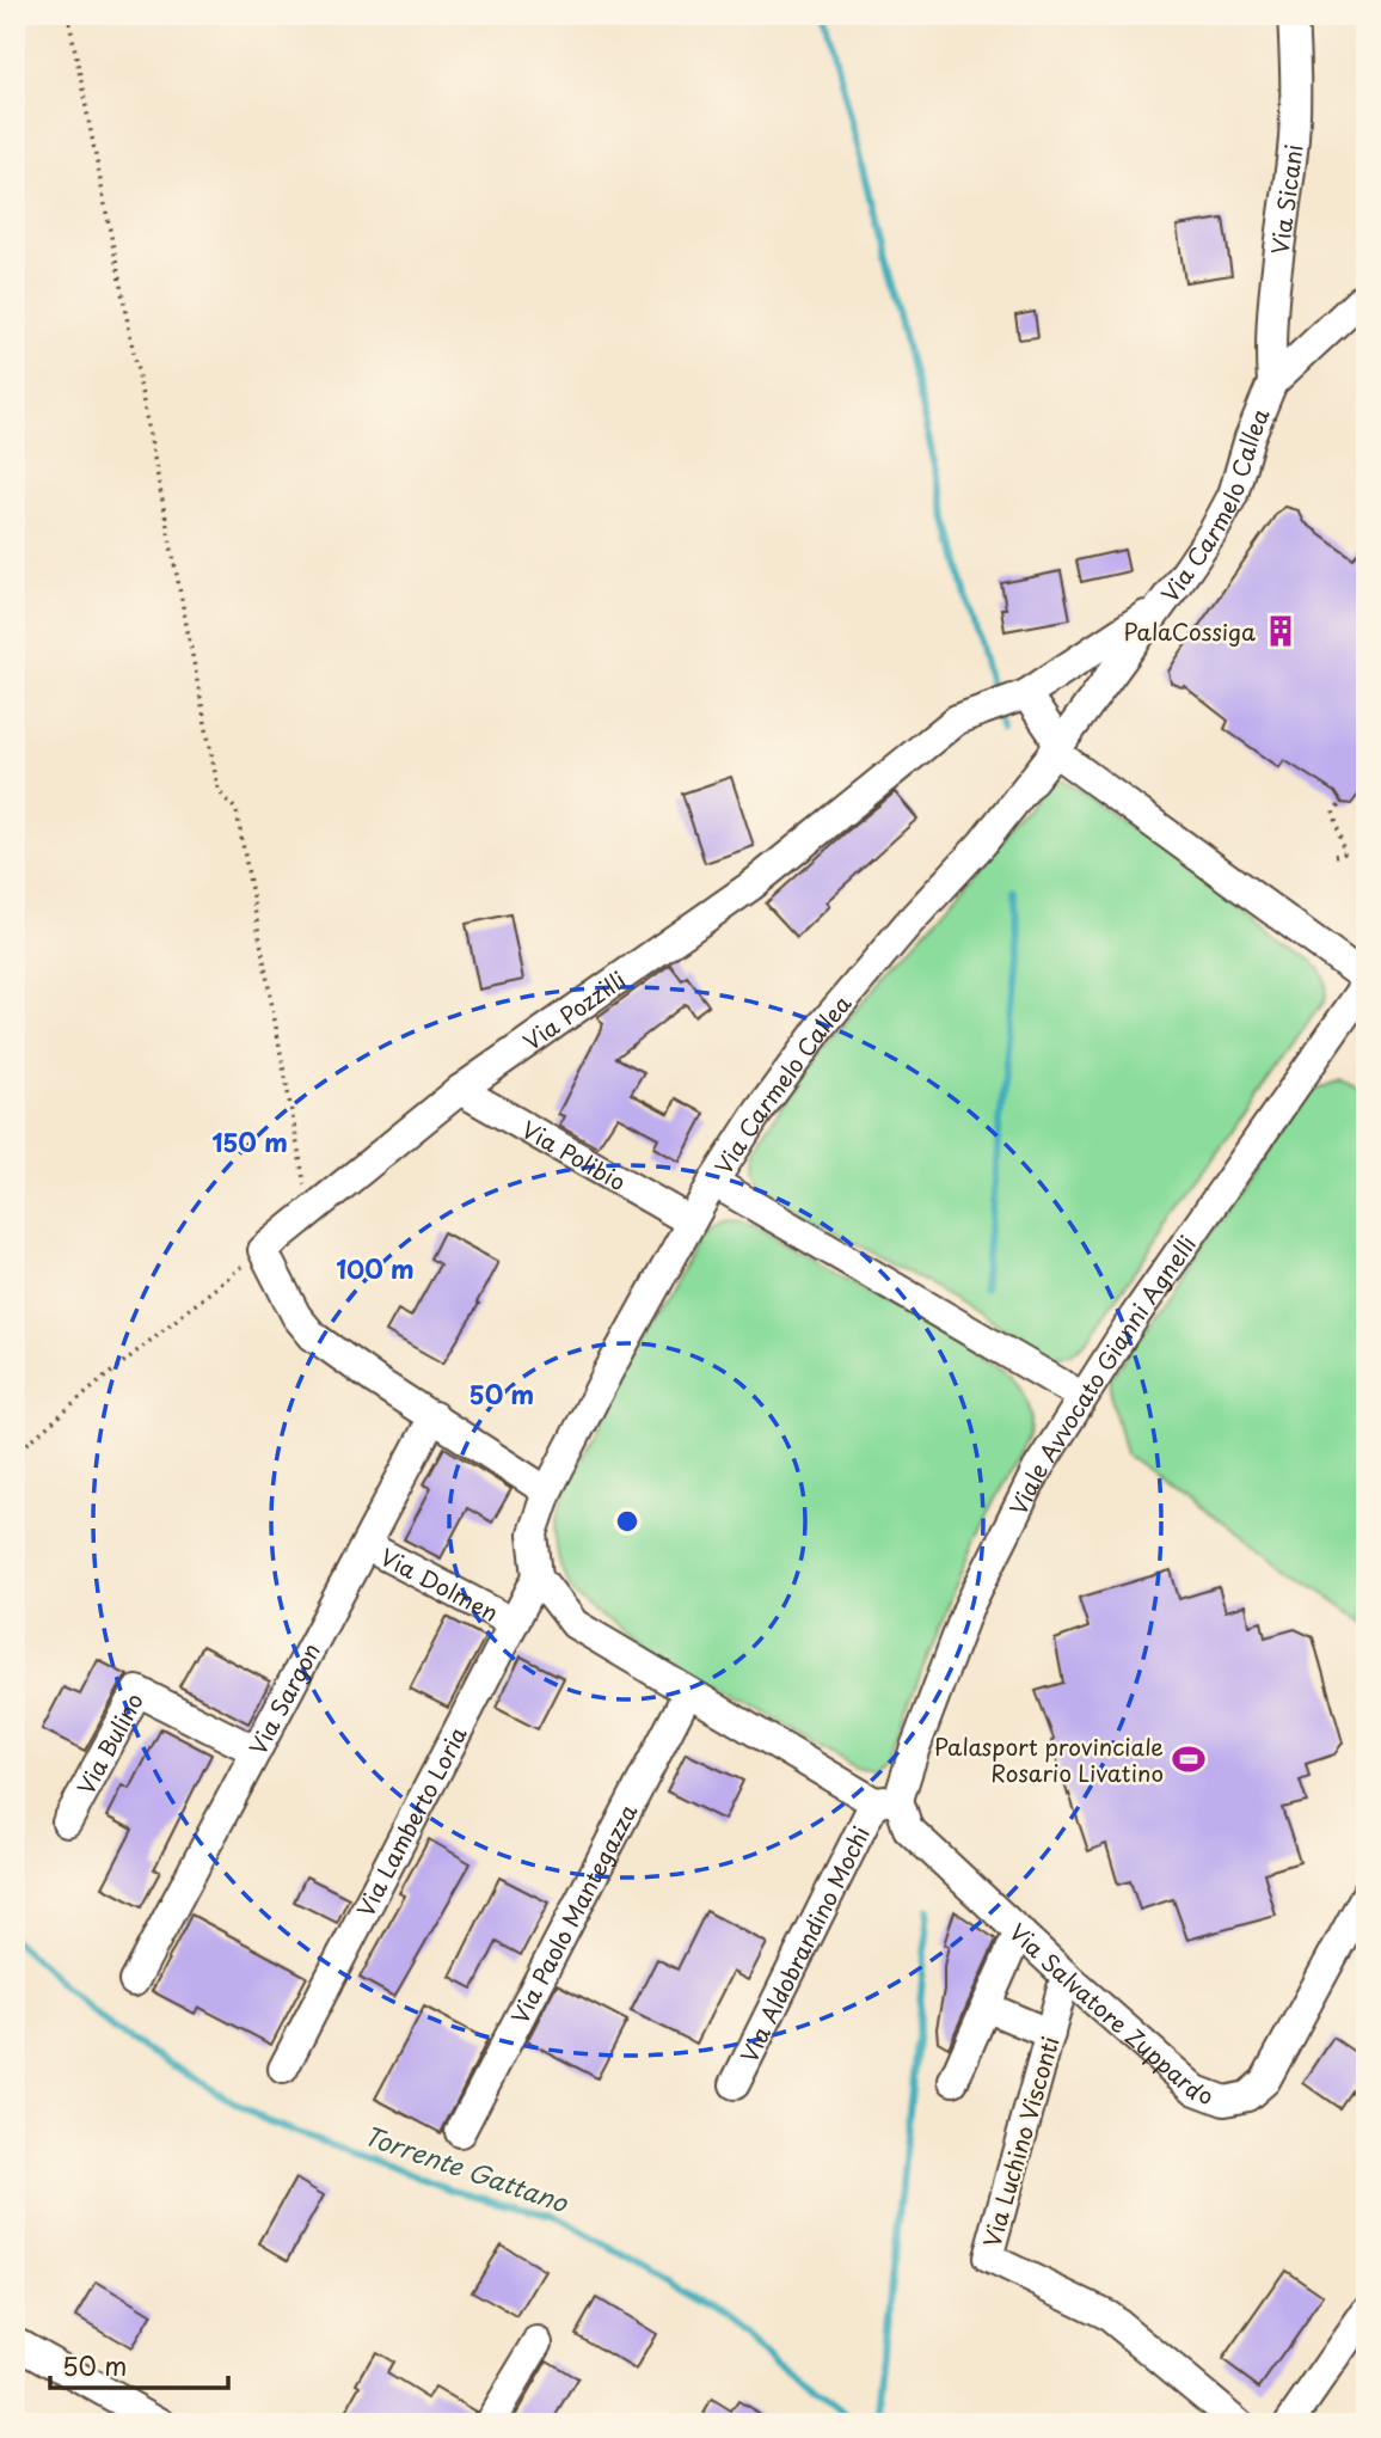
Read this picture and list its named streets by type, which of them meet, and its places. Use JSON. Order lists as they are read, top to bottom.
{
  "streets": {
    "street": [
      "Via Sicani",
      "Via Carmelo Callea",
      "Via Pozzilli",
      "Via Polibio",
      "Viale Avvocato Gianni Agnelli",
      "Via Dolmen",
      "Via Sargon",
      "Via Bulino",
      "Via Lamberto Loria",
      "Via Paolo Mantegazza",
      "Via Aldobrandino Mochi",
      "Via Salvatore Zuppardo",
      "Via Luchino Visconti"
    ]
  },
  "crossings": [
    ["Via Sicani", "Via Carmelo Callea"],
    ["Via Carmelo Callea", "Via Pozzilli"],
    ["Via Carmelo Callea", "Via Polibio"],
    ["Via Carmelo Callea", "Via Lamberto Loria"],
    ["Via Pozzilli", "Via Polibio"],
    ["Viale Avvocato Gianni Agnelli", "Via Aldobrandino Mochi"],
    ["Viale Avvocato Gianni Agnelli", "Via Salvatore Zuppardo"],
    ["Via Dolmen", "Via Sargon"],
    ["Via Dolmen", "Via Lamberto Loria"],
    ["Via Sargon", "Via Bulino"],
    ["Via Aldobrandino Mochi", "Via Salvatore Zuppardo"],
    ["Via Salvatore Zuppardo", "Via Luchino Visconti"]
  ],
  "water": ["Torrente Gattano"],
  "places": {
    "building": ["PalaCossiga"],
    "sports": ["Palasport provinciale Rosario Livatino"]
  },
  "scale_bar": "50 m",
  "rings": ["150 m", "100 m", "50 m"]
}
